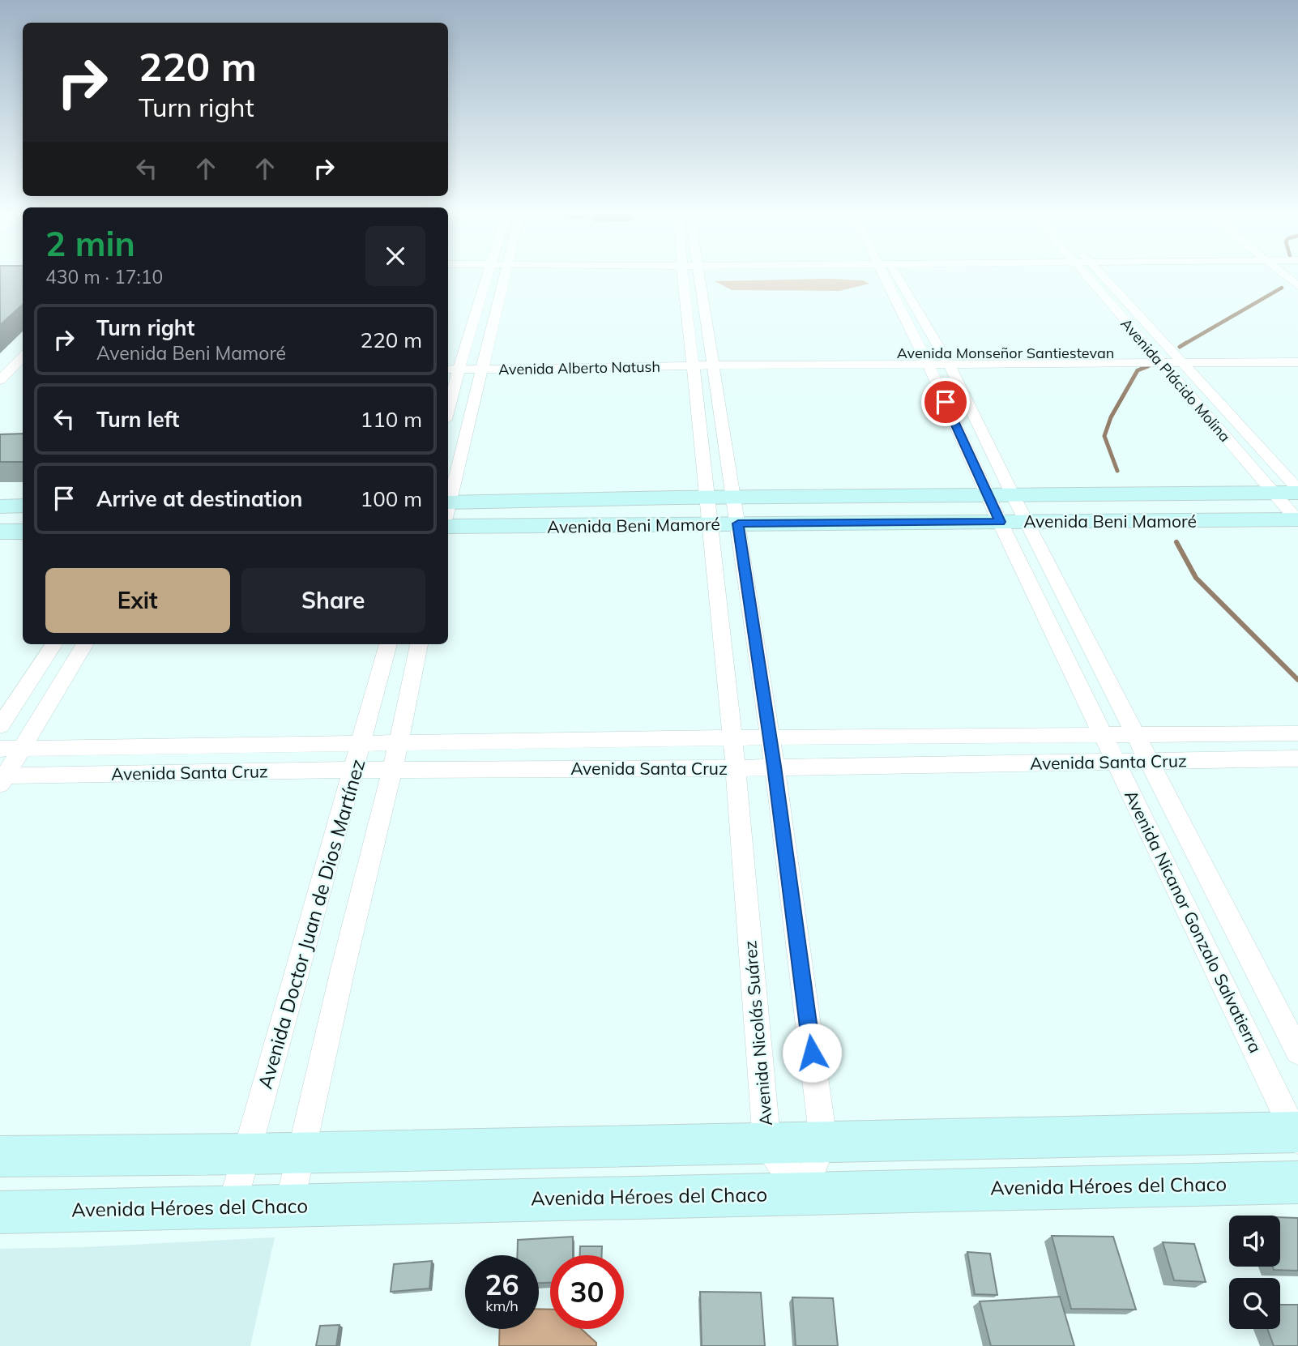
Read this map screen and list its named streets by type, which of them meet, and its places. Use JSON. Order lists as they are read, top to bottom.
{
  "streets": {
    "street": [
      "Avenida Monseñor Santiestevan",
      "Avenida Alberto Natush",
      "Avenida Plácido Molina",
      "Avenida Beni Mamoré",
      "Avenida Santa Cruz",
      "Avenida Nicanor Gonzalo Salvatierra",
      "Avenida Doctor Juan de Dios Martínez",
      "Avenida Nicolás Suárez",
      "Avenida Héroes del Chaco"
    ]
  },
  "crossings": [
    ["Avenida Monseñor Santiestevan", "Avenida Alberto Natush"],
    ["Avenida Monseñor Santiestevan", "Avenida Plácido Molina"],
    ["Avenida Monseñor Santiestevan", "Avenida Nicanor Gonzalo Salvatierra"],
    ["Avenida Monseñor Santiestevan", "Avenida Nicolás Suárez"],
    ["Avenida Alberto Natush", "Avenida Nicolás Suárez"],
    ["Avenida Plácido Molina", "Avenida Beni Mamoré"],
    ["Avenida Beni Mamoré", "Avenida Nicanor Gonzalo Salvatierra"],
    ["Avenida Beni Mamoré", "Avenida Nicolás Suárez"],
    ["Avenida Santa Cruz", "Avenida Nicanor Gonzalo Salvatierra"],
    ["Avenida Santa Cruz", "Avenida Doctor Juan de Dios Martínez"],
    ["Avenida Santa Cruz", "Avenida Nicolás Suárez"],
    ["Avenida Doctor Juan de Dios Martínez", "Avenida Héroes del Chaco"],
    ["Avenida Nicolás Suárez", "Avenida Héroes del Chaco"]
  ],
  "page": {
    "turn": ["220 m", "Turn right"],
    "heading": ["2 min", "430 m · 17:10"],
    "list": [
      {
        "name": "Turn right",
        "note": "Avenida Beni Mamoré",
        "value": "220 m"
      },
      {
        "name": "Turn left",
        "value": "110 m"
      },
      {
        "name": "Arrive at destination",
        "value": "100 m"
      }
    ],
    "buttons": ["Exit", "Share"],
    "speed": "26 km/h",
    "limit": "30"
  }
}
